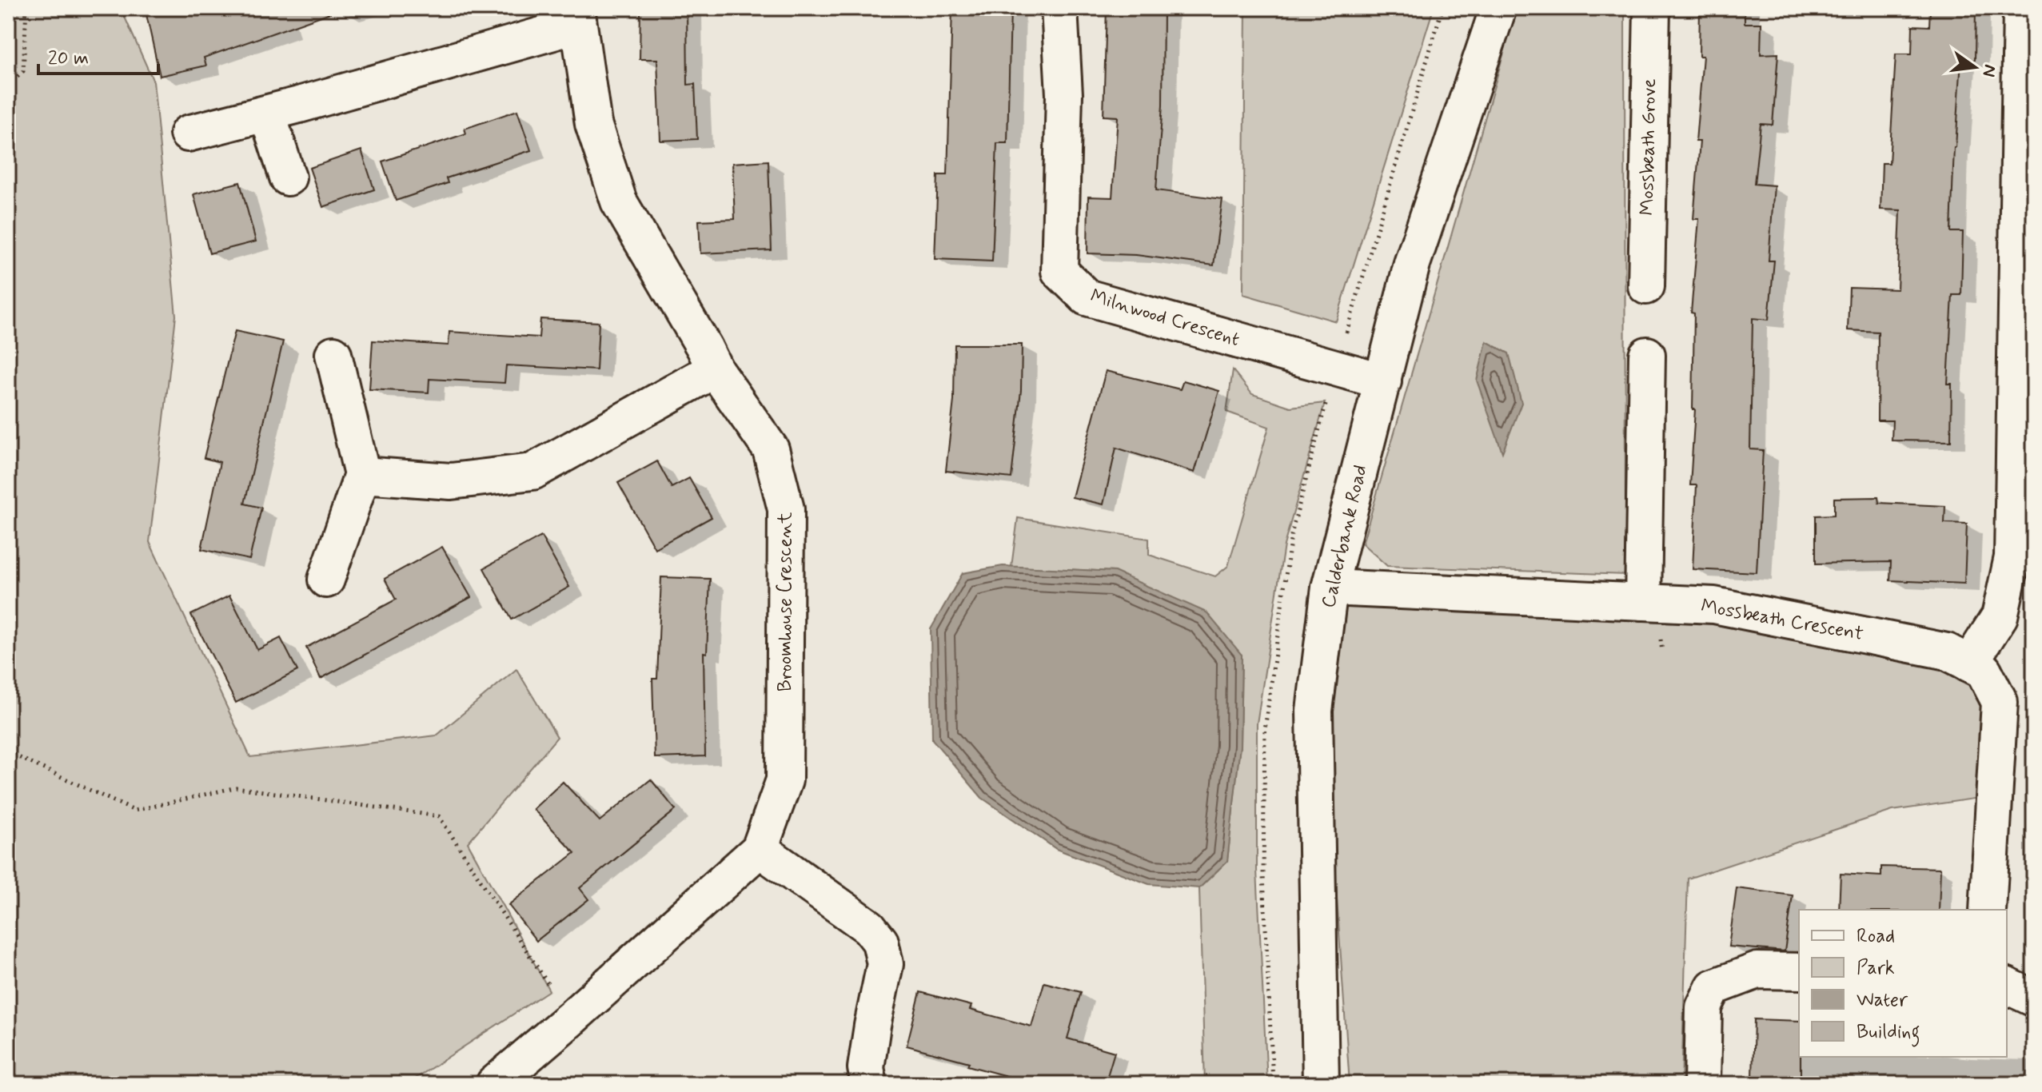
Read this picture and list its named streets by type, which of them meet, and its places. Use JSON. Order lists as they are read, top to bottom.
{
  "streets": {
    "street": [
      "Mossbeath Grove",
      "Milnwood Crescent",
      "Calderbank Road",
      "Broomhouse Crescent",
      "Mossbeath Crescent"
    ]
  },
  "crossings": [
    ["Milnwood Crescent", "Calderbank Road"],
    ["Calderbank Road", "Mossbeath Crescent"]
  ],
  "legend": [
    "Road",
    "Park",
    "Water",
    "Building"
  ],
  "scale_bar": "20 m",
  "north": "right"
}
